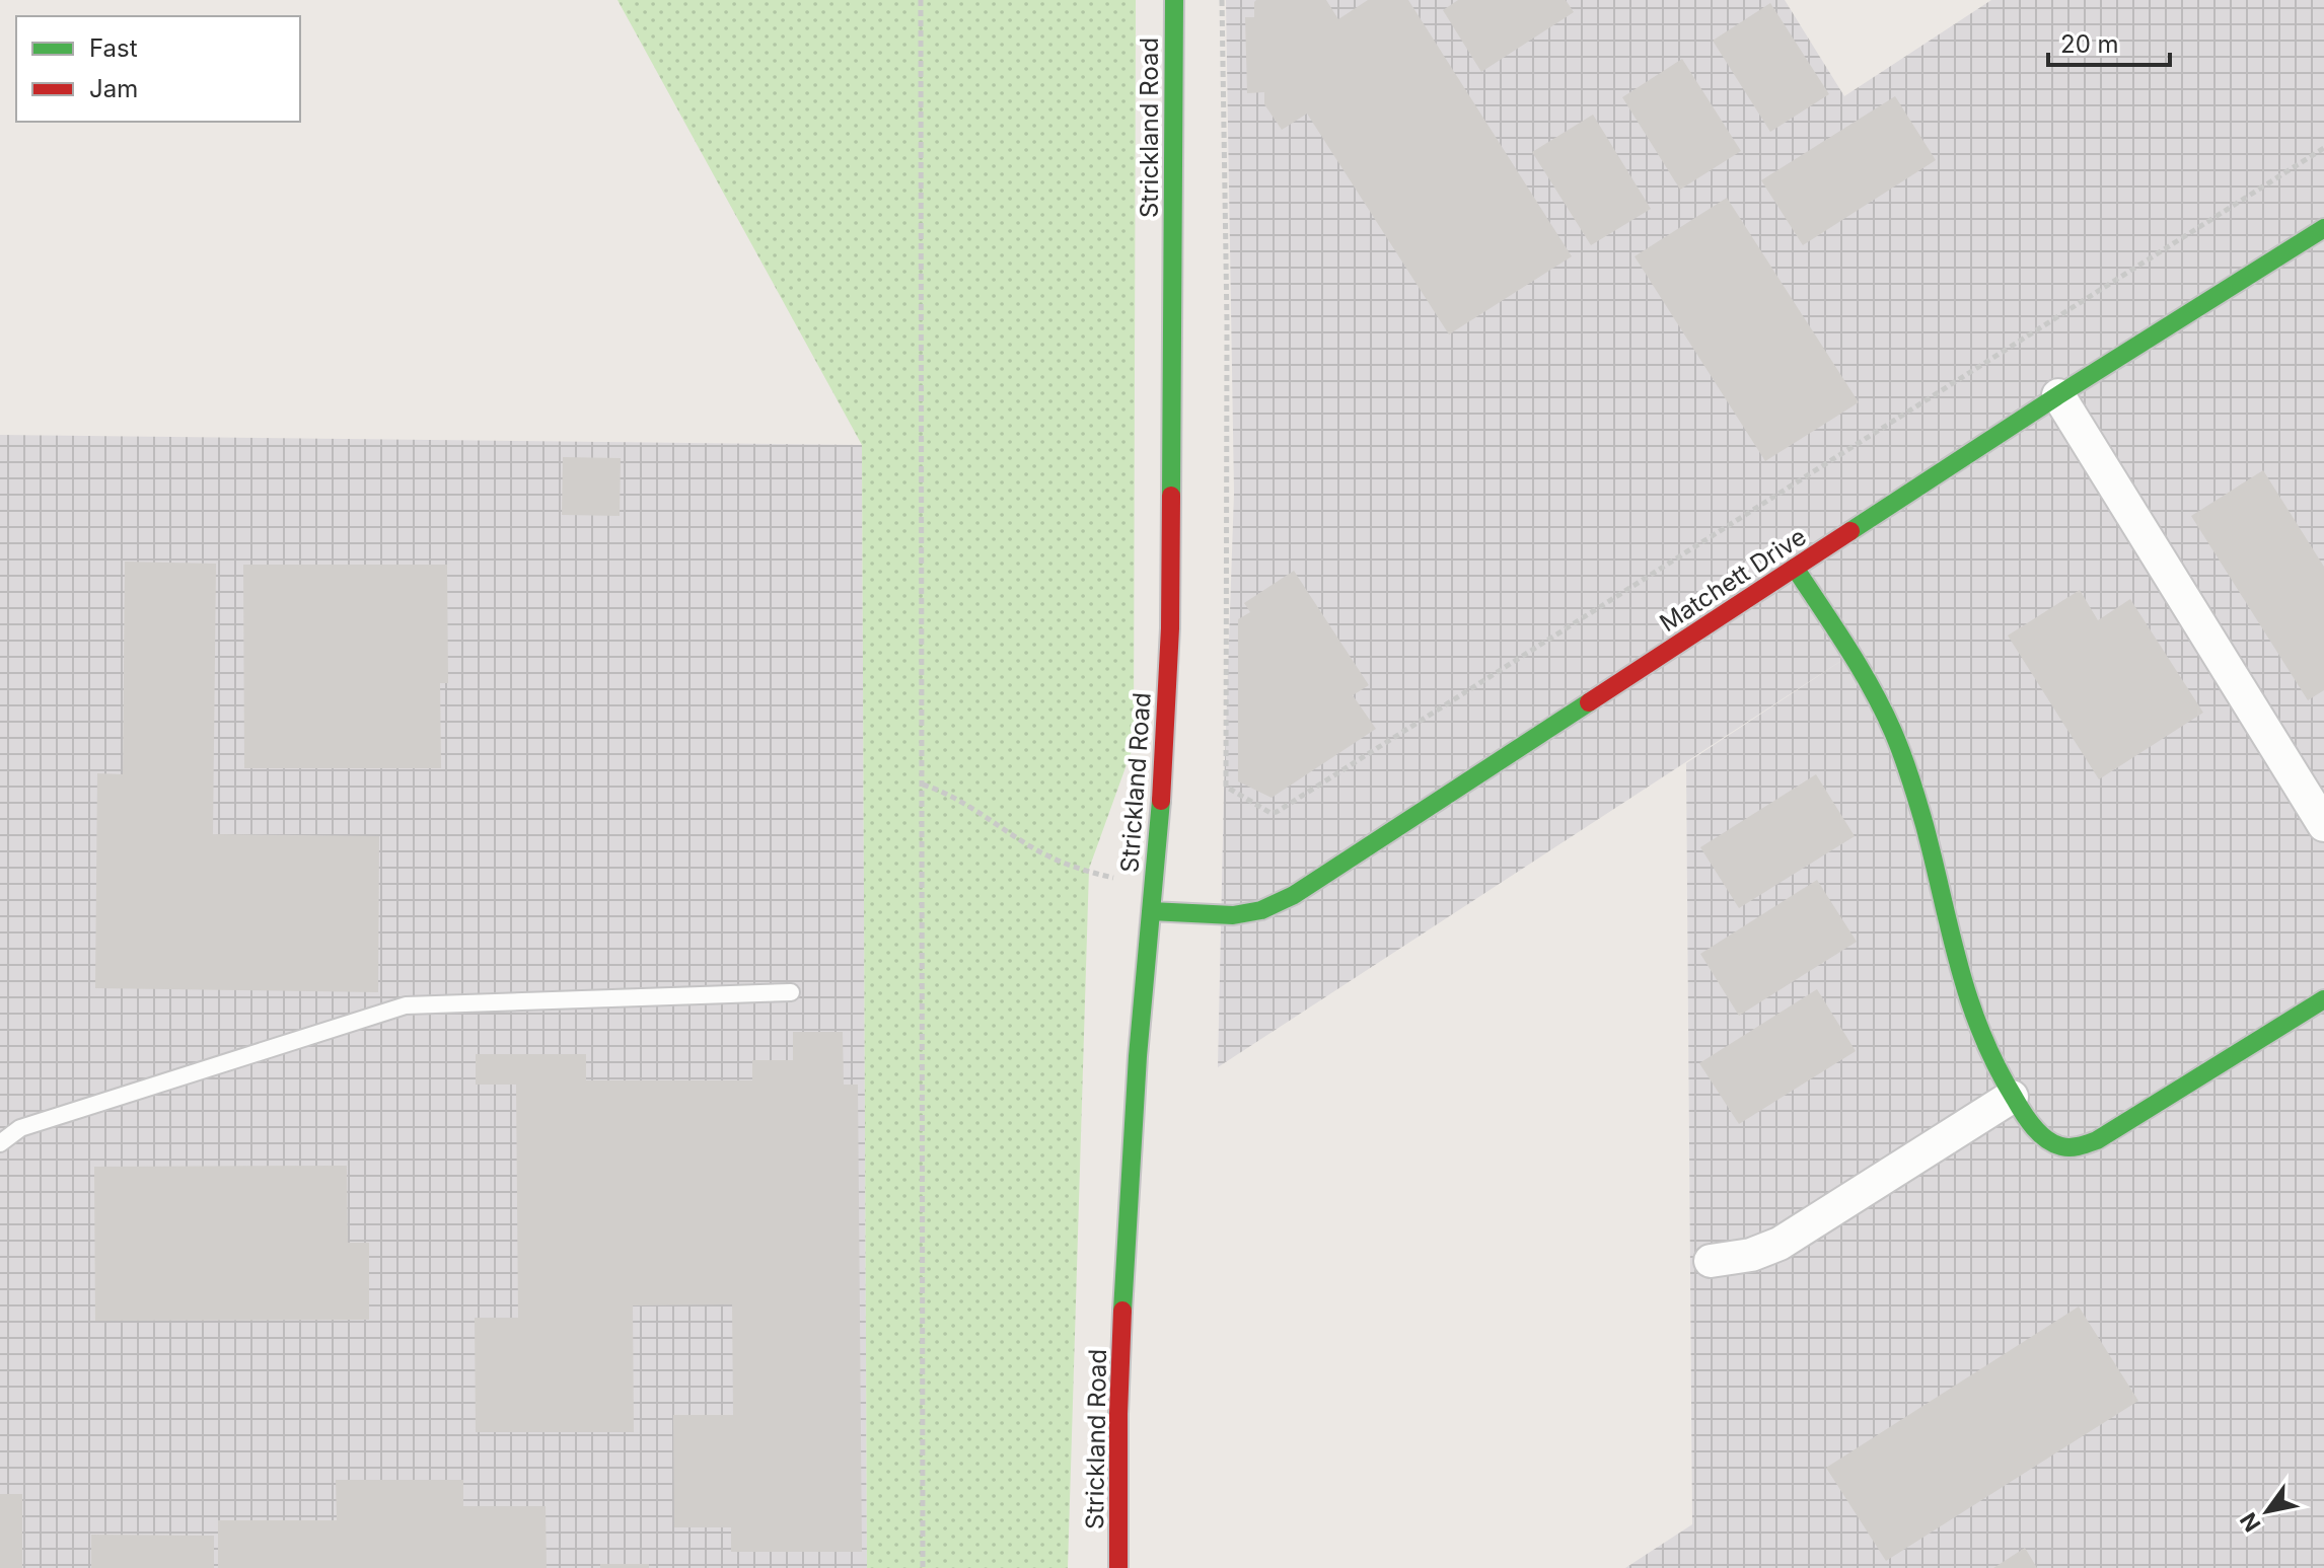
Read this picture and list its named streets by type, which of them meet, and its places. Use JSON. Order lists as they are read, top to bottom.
{
  "streets": {
    "street": ["Strickland Road", "Matchett Drive"]
  },
  "crossings": [
    ["Strickland Road", "Matchett Drive"]
  ],
  "legend": ["Fast", "Jam"],
  "scale_bar": "20 m",
  "north": "bottom left"
}
